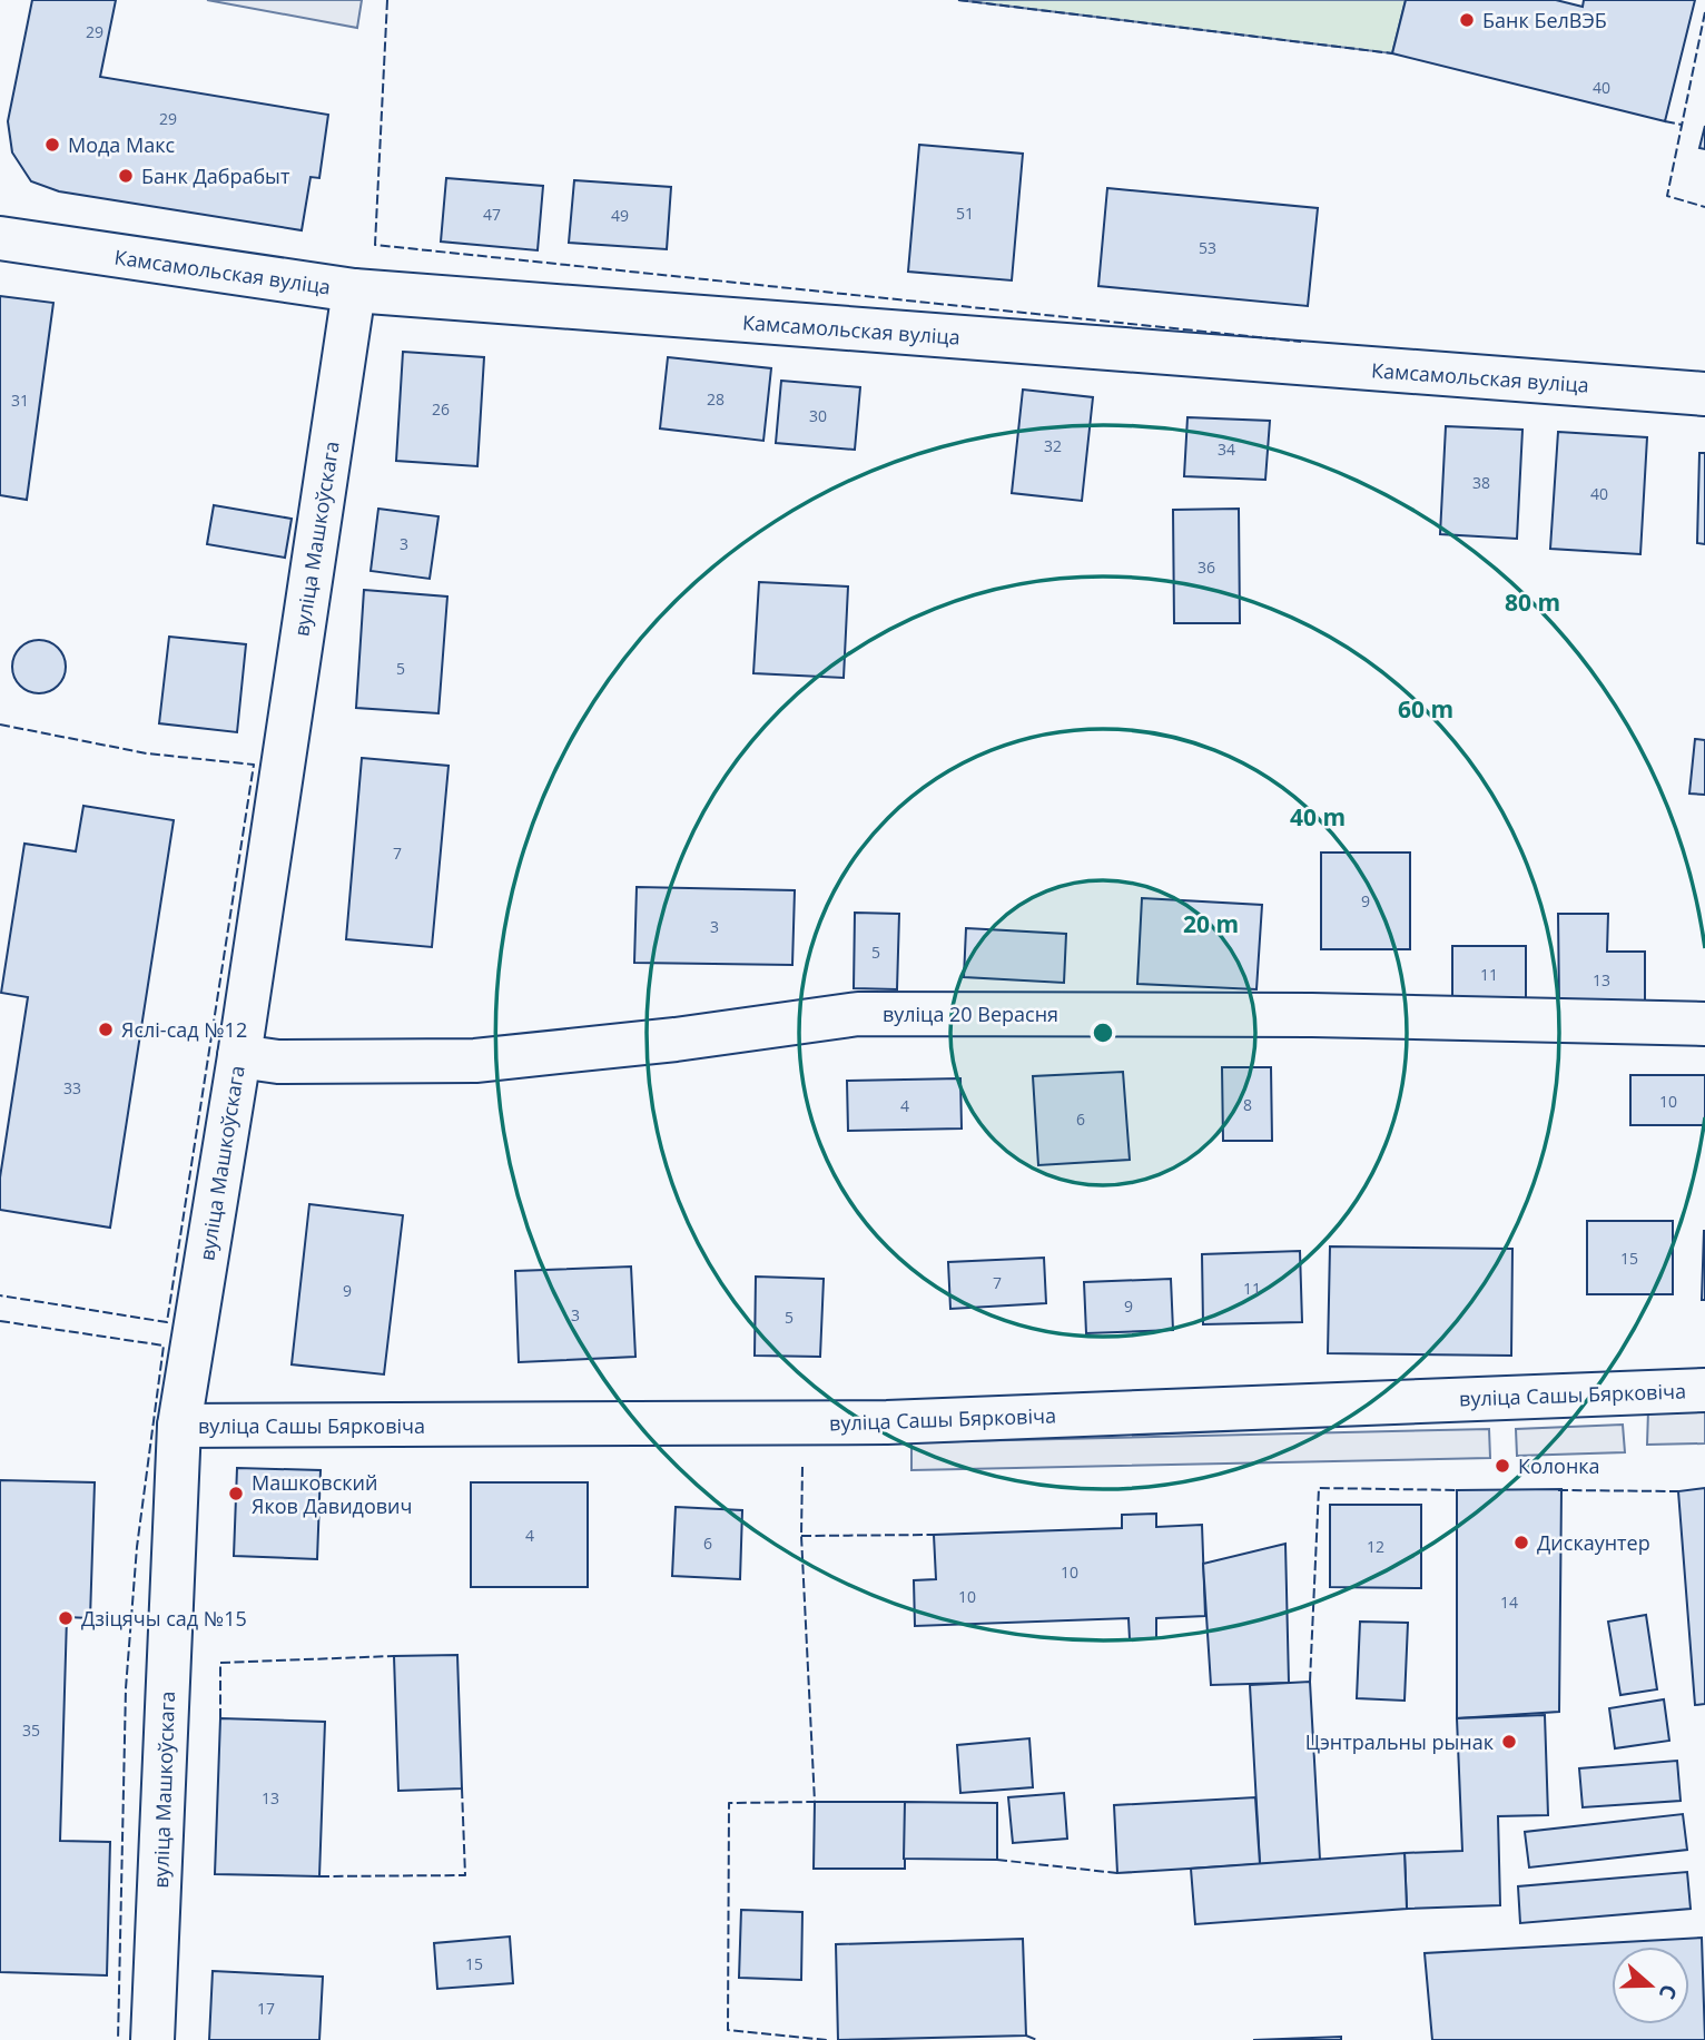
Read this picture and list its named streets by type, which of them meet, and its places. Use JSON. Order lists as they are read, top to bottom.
{
  "streets": {
    "street": [
      "Камсамольская вуліца",
      "вуліца Машкоўскага",
      "вуліца 20 Верасня",
      "вуліца Сашы Бярковіча"
    ]
  },
  "crossings": [
    ["Камсамольская вуліца", "вуліца Машкоўскага"],
    ["вуліца Машкоўскага", "вуліца 20 Верасня"],
    ["вуліца Машкоўскага", "вуліца Сашы Бярковіча"]
  ],
  "places": [
    "Банк БелВЭБ",
    "Мода Макс",
    "Банк Дабрабыт",
    "Яслі-сад №12",
    "Колонка",
    "Машковский Яков Давидович",
    "Дискаунтер",
    "Дзіцячы сад №15",
    "Цэнтральны рынак"
  ],
  "house_numbers": [
    "29",
    "40",
    "29",
    "51",
    "47",
    "49",
    "53",
    "28",
    "31",
    "26",
    "30",
    "32",
    "34",
    "38",
    "40",
    "3",
    "36",
    "5",
    "7",
    "9",
    "3",
    "5",
    "11",
    "13",
    "33",
    "10",
    "8",
    "4",
    "6",
    "15",
    "7",
    "11",
    "9",
    "9",
    "3",
    "5",
    "4",
    "6",
    "12",
    "10",
    "10",
    "14",
    "35",
    "13",
    "15",
    "17"
  ],
  "north": "right",
  "rings": [
    "80 m",
    "60 m",
    "40 m",
    "20 m"
  ]
}
